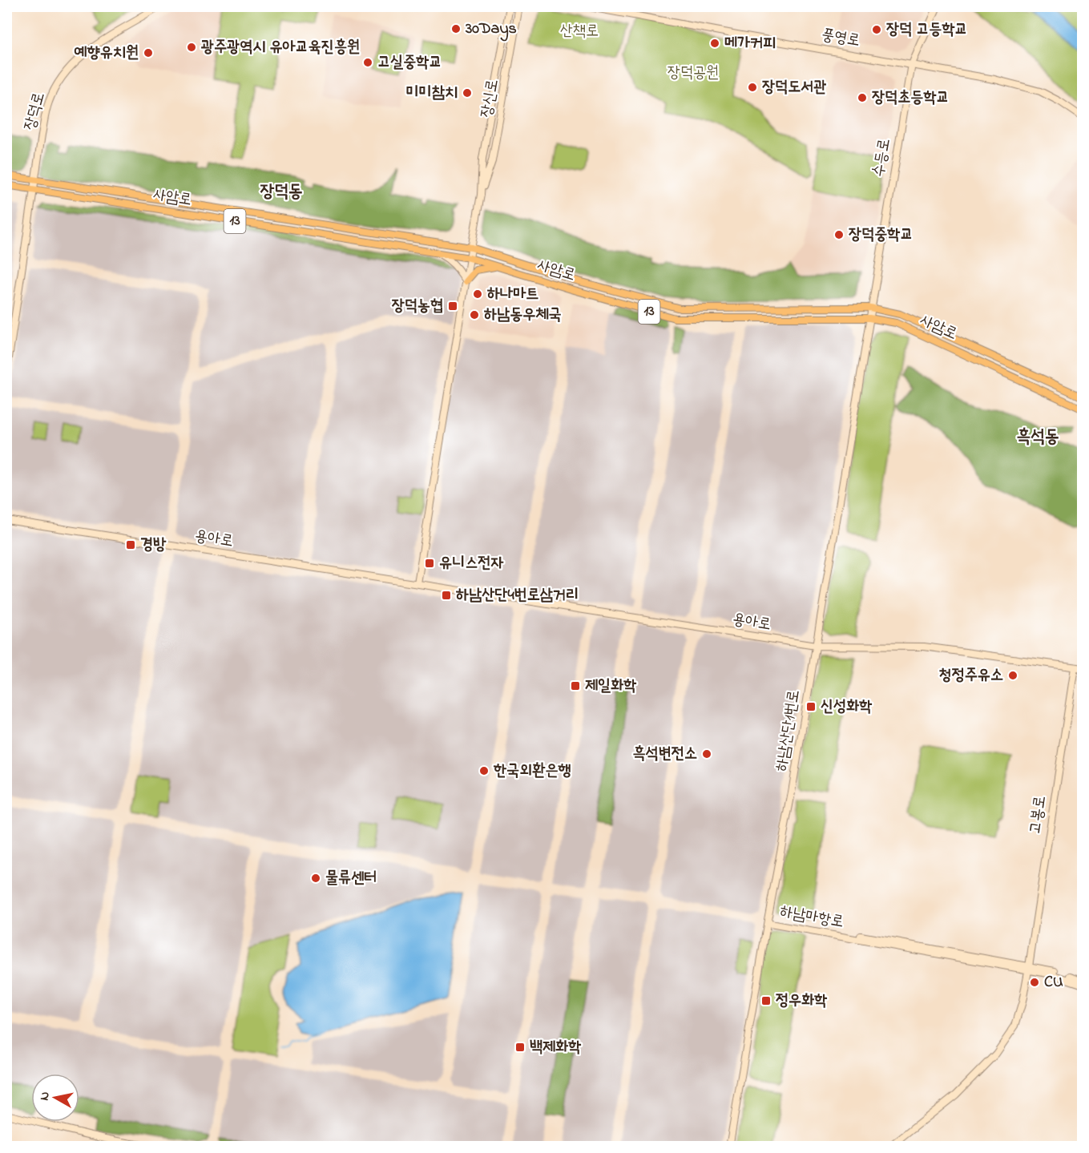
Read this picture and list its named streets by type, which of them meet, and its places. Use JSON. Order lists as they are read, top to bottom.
{
  "streets": {
    "main road": ["사암로", "13"],
    "street": [
      "풍영로",
      "장신로",
      "장덕로",
      "수등로",
      "용아로",
      "하남산단1번로",
      "고봉로",
      "하남마항로"
    ]
  },
  "crossings": [
    ["풍영로", "수등로"],
    ["장신로", "사암로"],
    ["장덕로", "사암로"],
    ["수등로", "사암로"],
    ["수등로", "하남산단1번로"],
    ["사암로", "하남산단1번로"],
    ["용아로", "하남산단1번로"],
    ["용아로", "고봉로"],
    ["하남산단1번로", "하남마항로"],
    ["고봉로", "하남마항로"]
  ],
  "districts": ["장덕동", "흑석동"],
  "parks": ["산책로", "장덕공원"],
  "places": {
    "other": [
      "30Days",
      "장덕 고등학교",
      "메가커피",
      "광주광역시 유아교육진흥원",
      "예향유치원",
      "고실중학교",
      "장덕도서관",
      "미미참치",
      "장덕초등학교",
      "장덕중학교",
      "하나마트",
      "하남동우체국",
      "청정주유소",
      "흑석변전소",
      "한국외환은행",
      "물류센터",
      "CU"
    ],
    "transit": [
      "장덕농협",
      "경방",
      "유니스전자",
      "하남산단4번로삼거리",
      "제일화학",
      "신성화학",
      "정우화학",
      "백제화학"
    ]
  },
  "north": "left"
}
